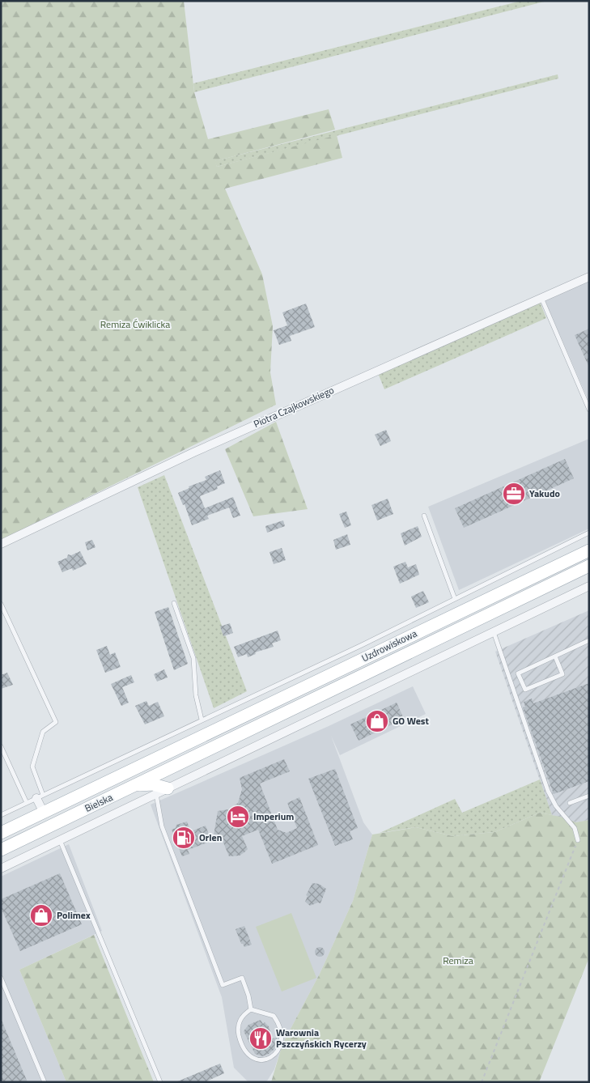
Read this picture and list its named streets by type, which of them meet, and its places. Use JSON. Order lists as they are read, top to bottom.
{
  "streets": {
    "main road": ["Uzdrowiskowa", "Bielska"],
    "street": ["Piotra Czajkowskiego"]
  },
  "crossings": [
    ["Uzdrowiskowa", "Bielska"]
  ],
  "parks": ["Remiza Ćwiklicka", "Remiza"],
  "places": {
    "office": ["Yakudo"],
    "shop": ["GO West", "Polimex"],
    "hotel": ["Imperium"],
    "fuel station": ["Orlen"],
    "restaurant": ["Warownia Pszczyńskich Rycerzy"]
  }
}
